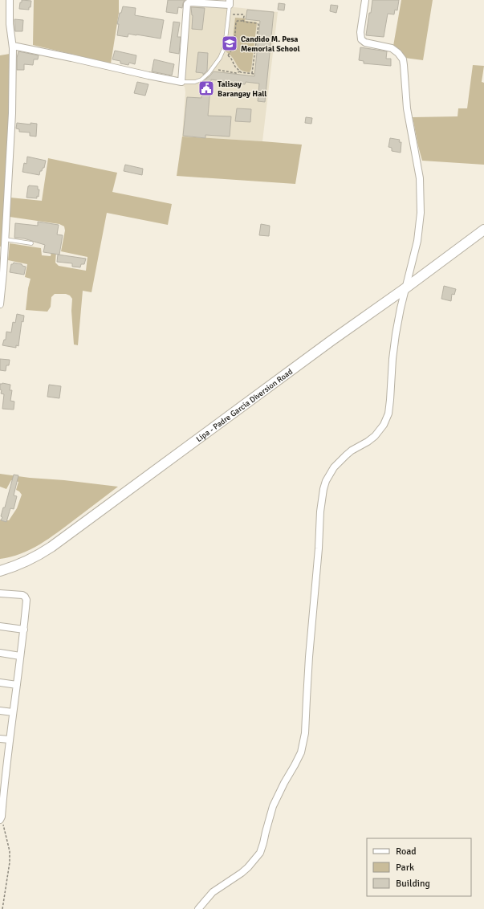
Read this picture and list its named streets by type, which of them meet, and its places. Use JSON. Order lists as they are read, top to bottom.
{
  "streets": {
    "main road": ["Lipa - Padre Garcia Diversion Road"]
  },
  "places": {
    "school or university": ["Candido M. Pesa Memorial School"],
    "public building": ["Talisay Barangay Hall"]
  },
  "legend": ["Road", "Park", "Building"]
}
